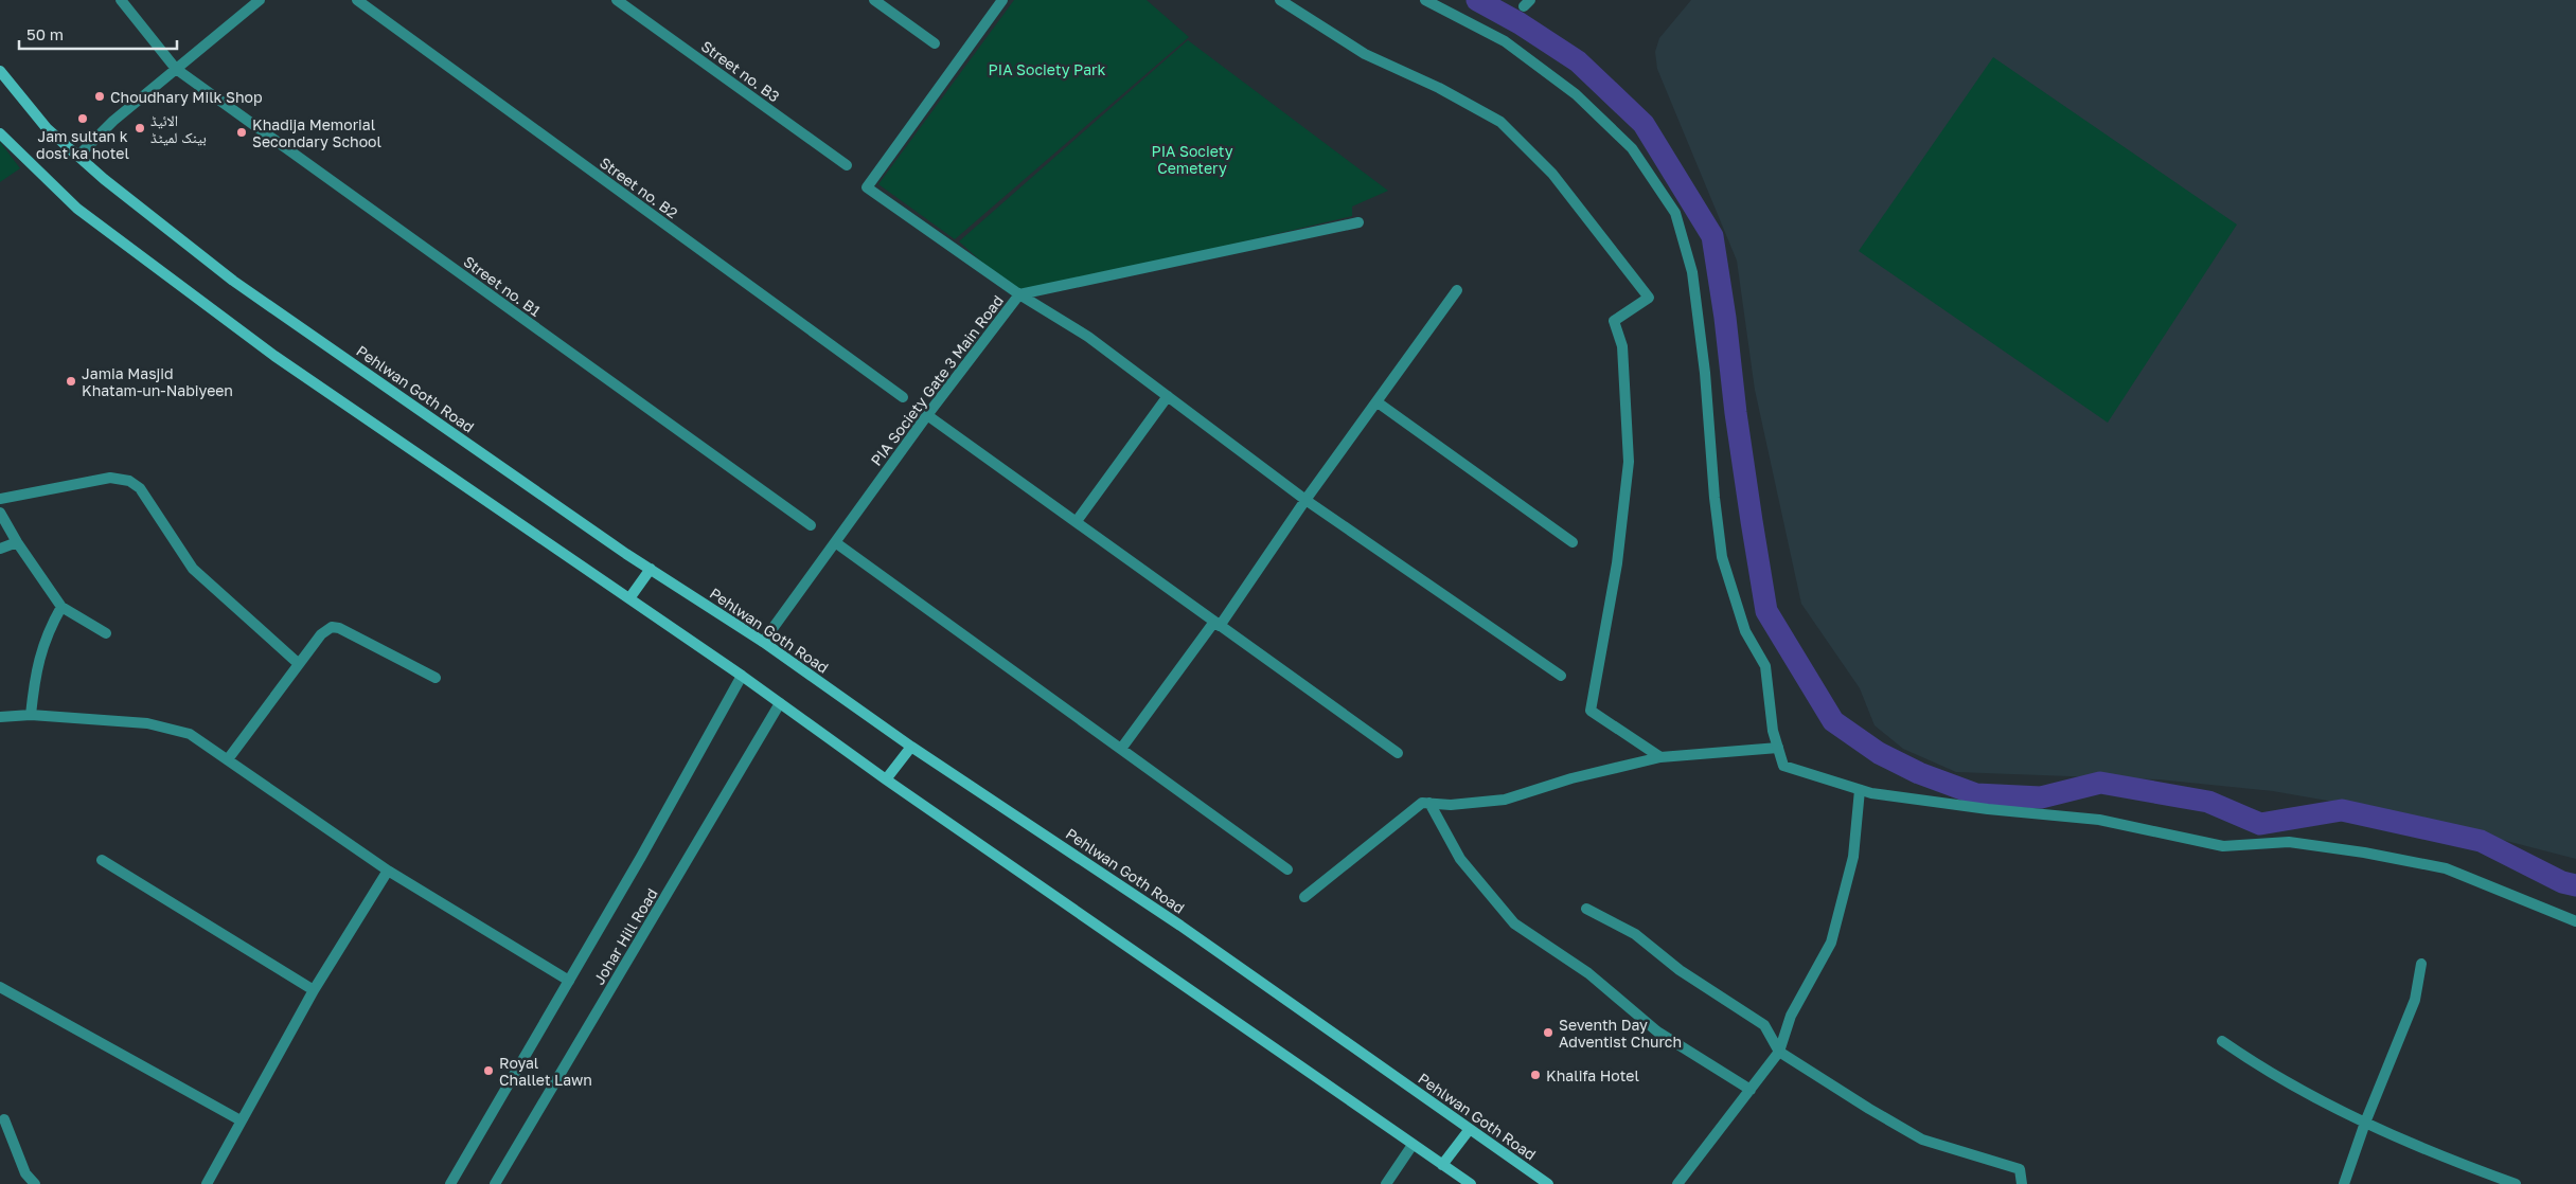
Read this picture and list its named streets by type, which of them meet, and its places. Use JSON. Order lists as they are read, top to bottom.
{
  "streets": {
    "main road": ["Pehlwan Goth Road"],
    "street": [
      "Street no. B3",
      "Street no. B2",
      "Street no. B1",
      "PIA Society Gate 3 Main Road",
      "Johar Hill Road"
    ]
  },
  "crossings": [
    ["PIA Society Gate 3 Main Road", "Pehlwan Goth Road"]
  ],
  "parks": ["PIA Society Park", "PIA Society Cemetery"],
  "places": [
    "Choudhary Milk Shop",
    "Jam sultan k dost ka hotel",
    "الائیڈ بینک لمیٹڈ",
    "Khadija Memorial Secondary School",
    "Jamia Masjid Khatam-un-Nabiyeen",
    "Seventh Day Adventist Church",
    "Royal Challet Lawn",
    "Khalifa Hotel"
  ],
  "scale_bar": "50 m"
}
